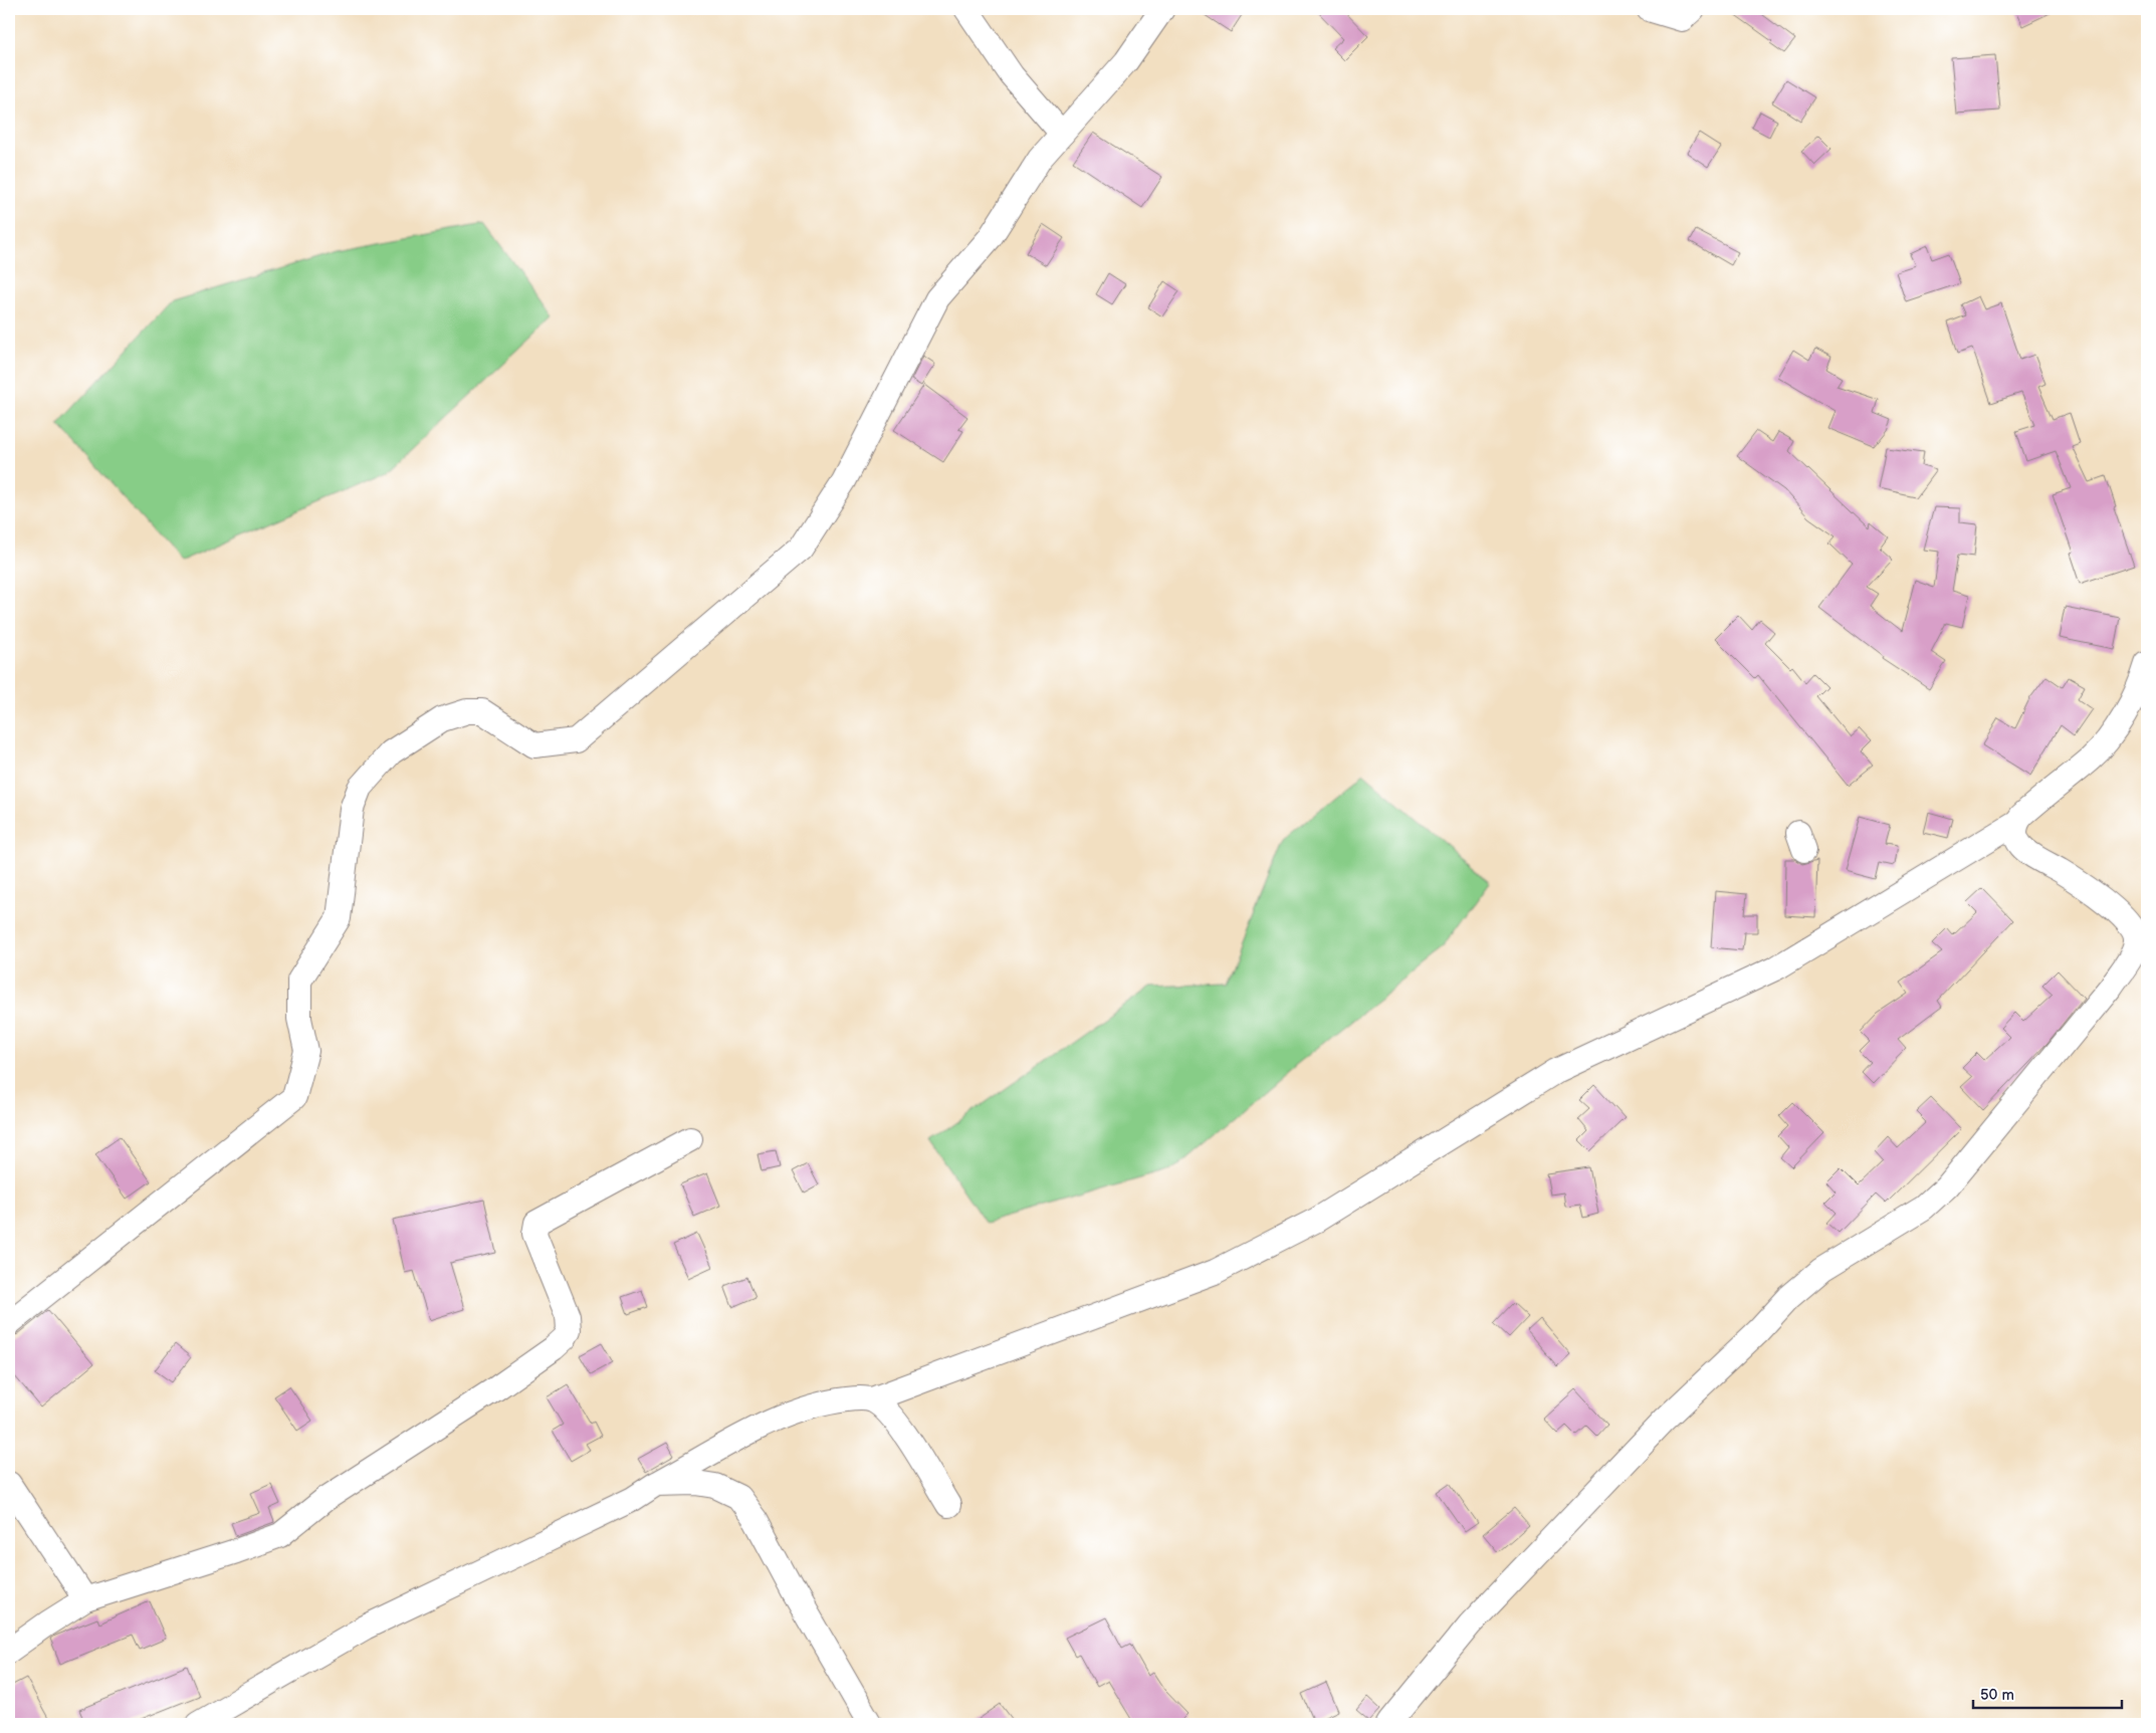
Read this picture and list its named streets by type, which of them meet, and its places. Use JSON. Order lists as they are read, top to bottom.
{
  "scale_bar": "50 m"
}
